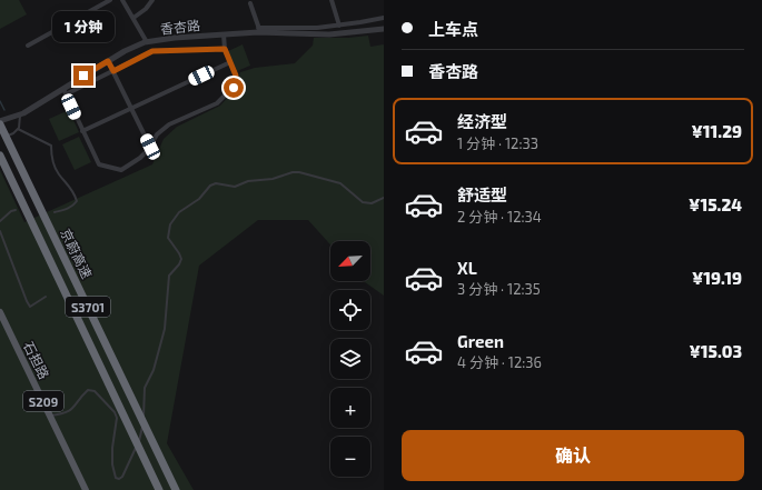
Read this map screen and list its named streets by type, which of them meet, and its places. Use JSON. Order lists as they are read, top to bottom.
{
  "streets": {
    "highway": ["京蔚高速", "S3701"],
    "main road": ["石担路", "S209"],
    "street": ["香杏路"]
  },
  "crossings": [
    ["香杏路", "京蔚高速"]
  ],
  "north": "bottom left",
  "page": {
    "banner": ["上车点", "香杏路"],
    "bubble": "1 分钟",
    "list": [
      {
        "name": "经济型",
        "note": "1 分钟 · 12:33",
        "value": "¥11.29"
      },
      {
        "name": "舒适型",
        "note": "2 分钟 · 12:34",
        "value": "¥15.24"
      },
      {
        "name": "XL",
        "note": "3 分钟 · 12:35",
        "value": "¥19.19"
      },
      {
        "name": "Green",
        "note": "4 分钟 · 12:36",
        "value": "¥15.03"
      }
    ],
    "map_buttons": ["+", "−"],
    "buttons": "确认"
  }
}
